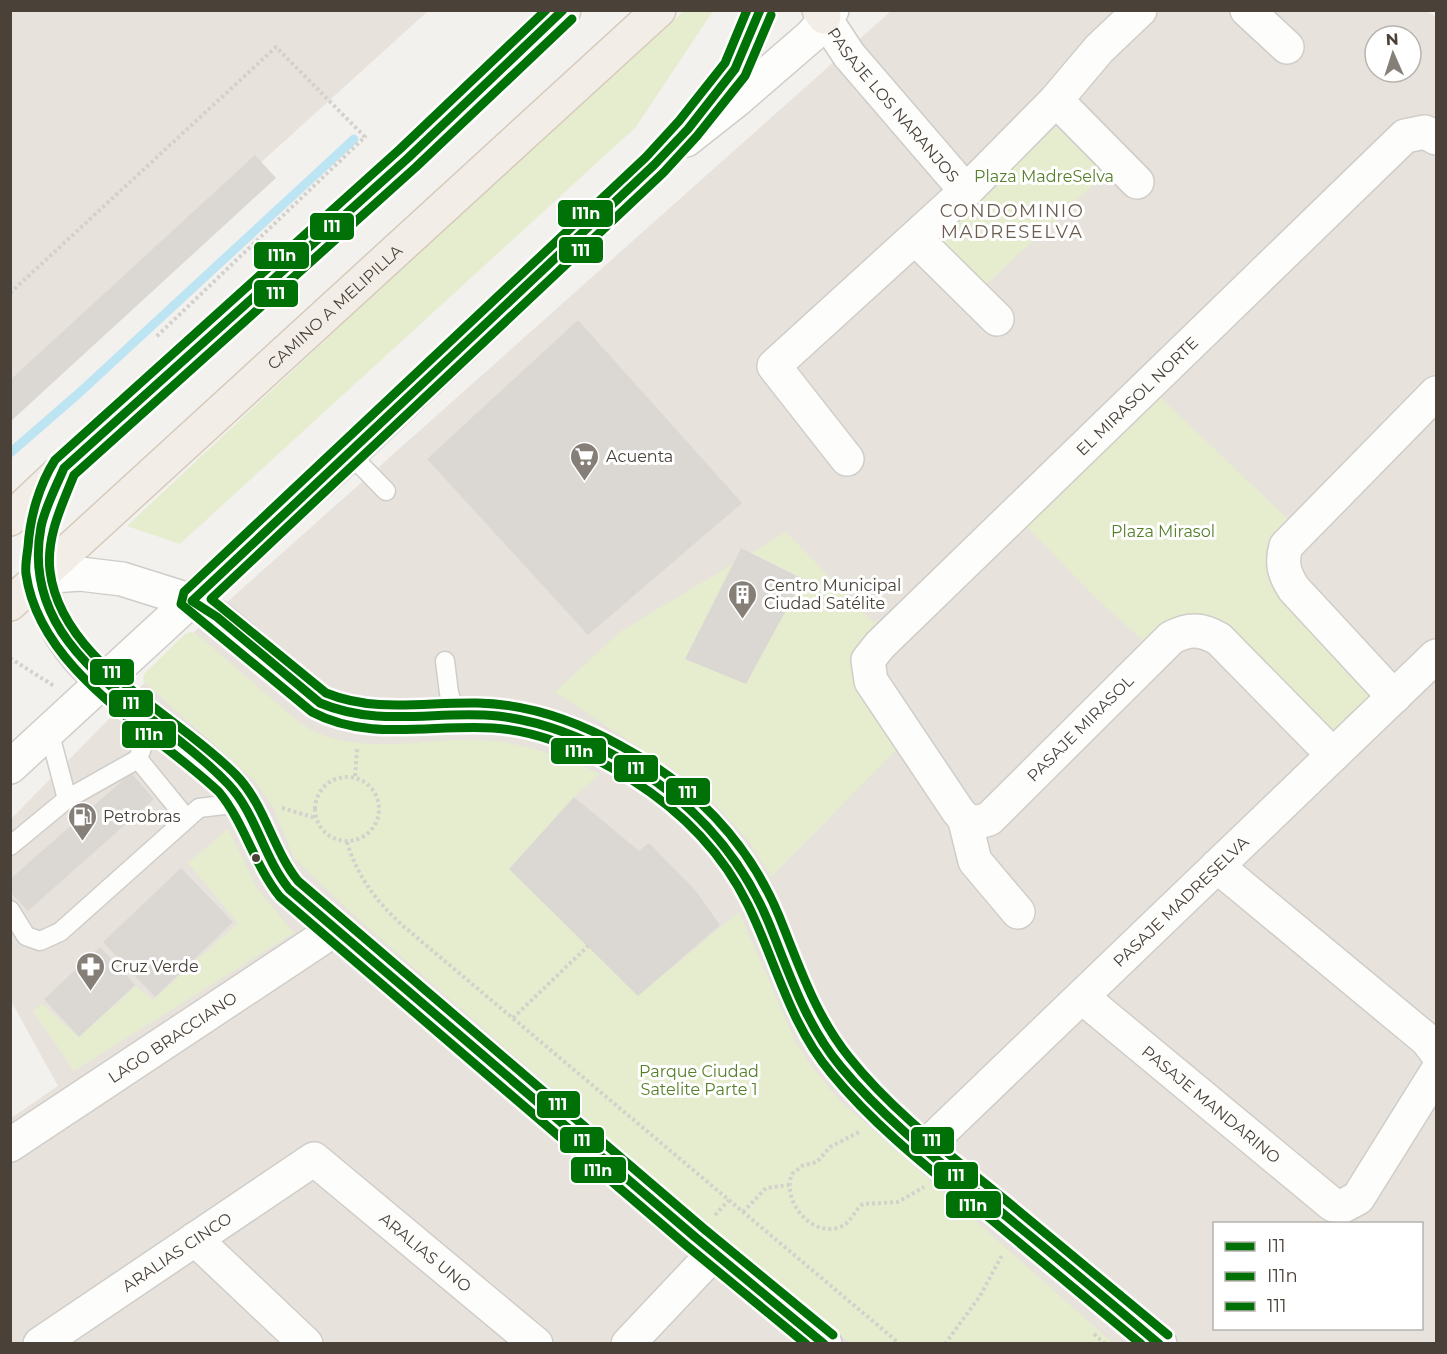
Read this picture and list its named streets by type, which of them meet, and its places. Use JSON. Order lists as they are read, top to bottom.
{
  "streets": {
    "main road": ["CAMINO A MELIPILLA"],
    "street": [
      "PASAJE LOS NARANJOS",
      "EL MIRASOL NORTE",
      "PASAJE MIRASOL",
      "PASAJE MADRESELVA",
      "LAGO BRACCIANO",
      "PASAJE MANDARINO",
      "ARALIAS CINCO",
      "ARALIAS UNO"
    ]
  },
  "crossings": [
    ["EL MIRASOL NORTE", "PASAJE MIRASOL"],
    ["PASAJE MIRASOL", "PASAJE MADRESELVA"],
    ["PASAJE MADRESELVA", "PASAJE MANDARINO"],
    ["ARALIAS CINCO", "ARALIAS UNO"]
  ],
  "districts": ["CONDOMINIO MADRESELVA"],
  "parks": ["Plaza MadreSelva", "Plaza Mirasol", "Parque Ciudad Satelite Parte 1"],
  "places": {
    "supermarket": ["Acuenta"],
    "building": ["Centro Municipal Ciudad Satélite"],
    "fuel station": ["Petrobras"],
    "pharmacy": ["Cruz Verde"]
  },
  "lines": ["transit line I11", "transit line I11n", "transit line 111"],
  "legend": ["I11", "I11n", "111"],
  "north": "top"
}
